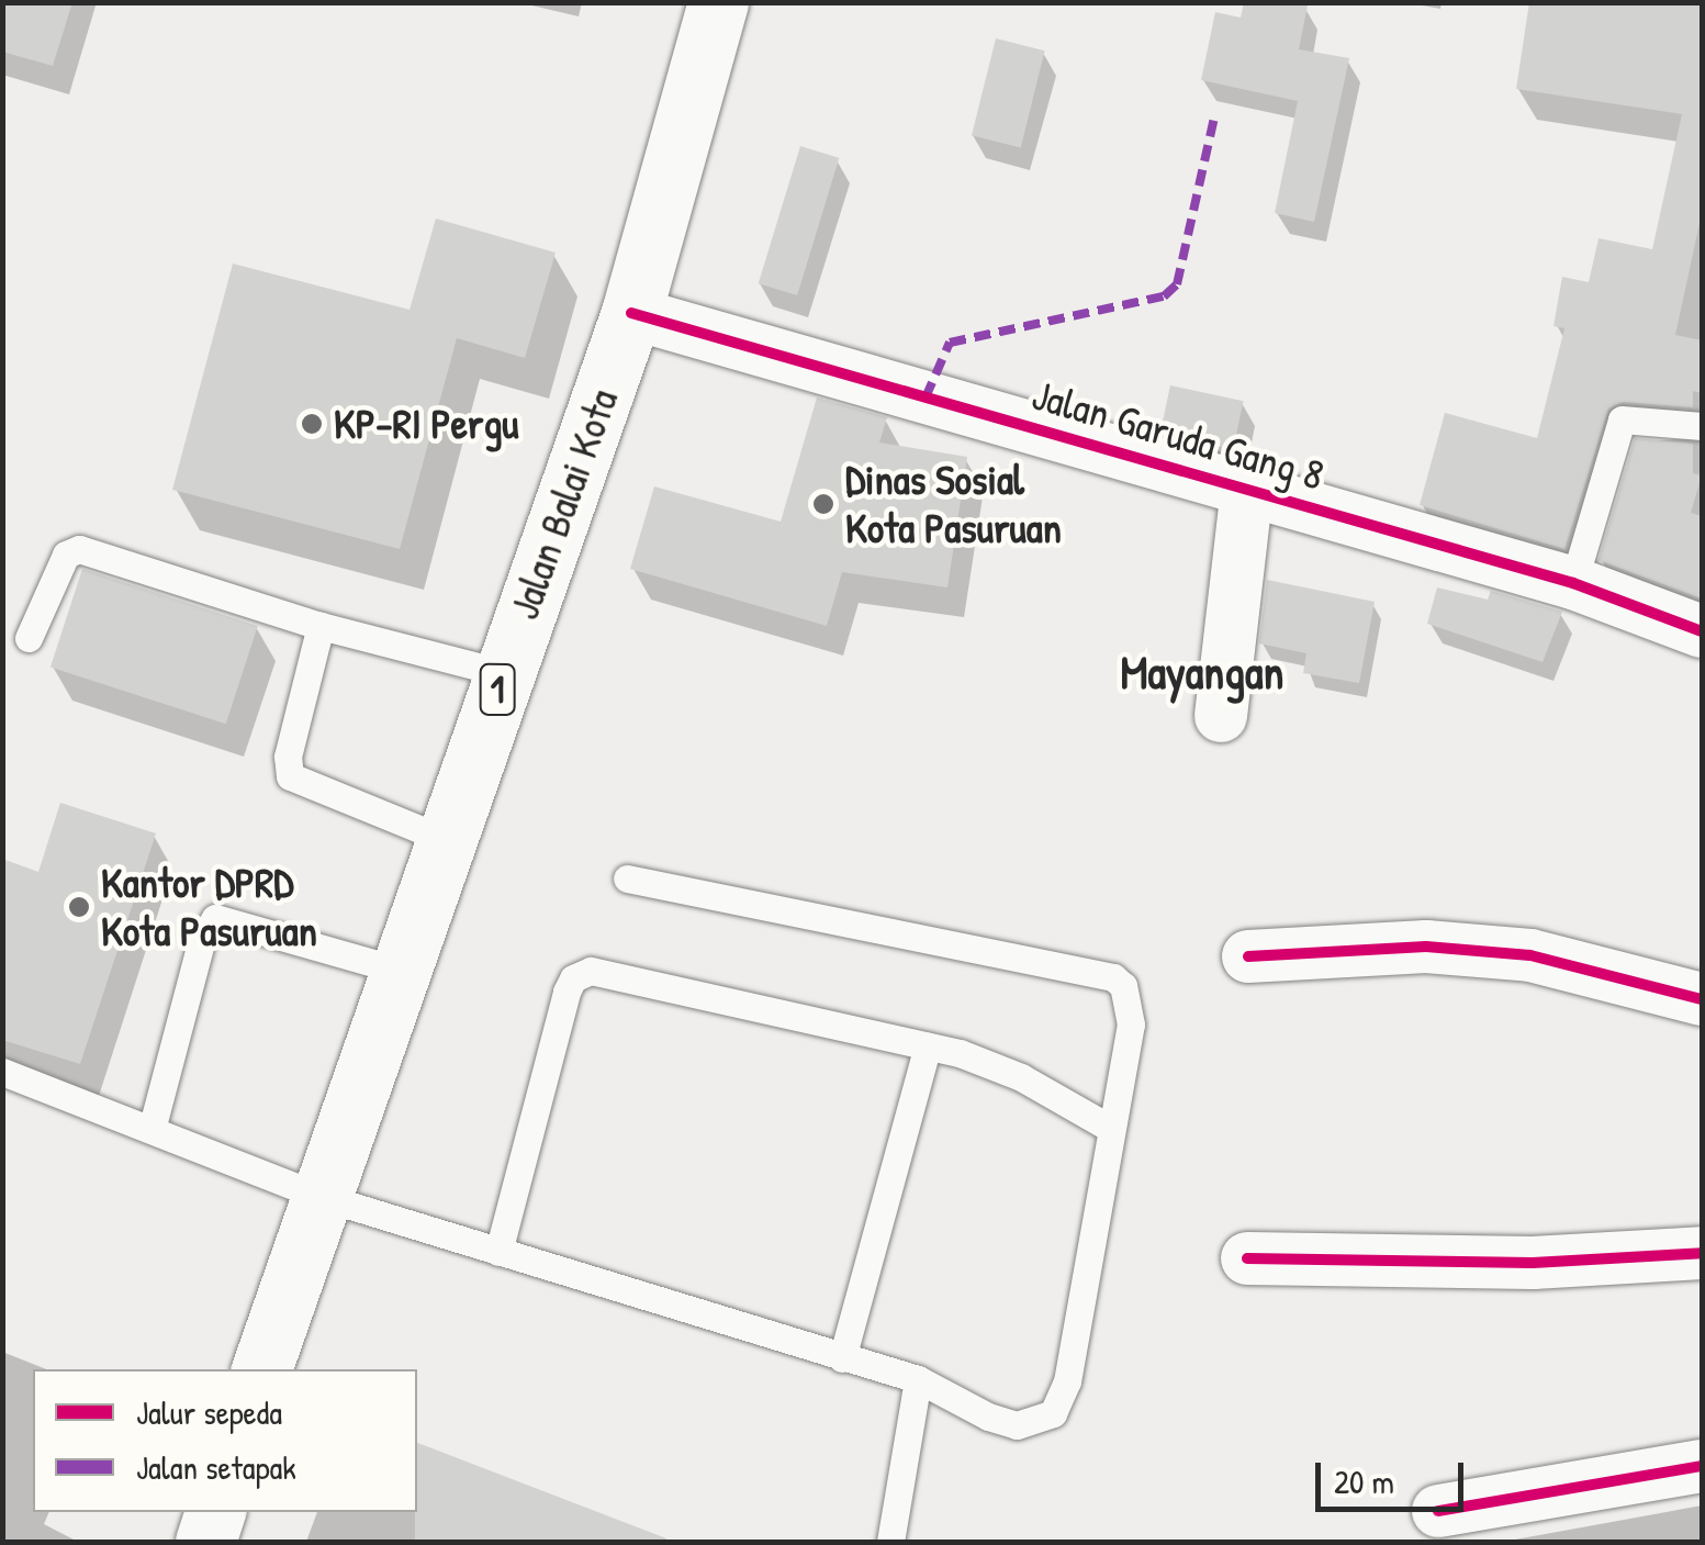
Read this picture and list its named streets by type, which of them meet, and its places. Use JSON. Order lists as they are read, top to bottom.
{
  "streets": {
    "highway": ["Jalan Balai Kota", "1"],
    "street": ["Jalan Garuda Gang 8"]
  },
  "crossings": [
    ["Jalan Garuda Gang 8", "Jalan Balai Kota"]
  ],
  "districts": ["Mayangan"],
  "places": ["KP-RI Pergu", "Dinas Sosial Kota Pasuruan", "Kantor DPRD Kota Pasuruan"],
  "legend": ["Jalur sepeda", "Jalan setapak"],
  "scale_bar": "20 m"
}
